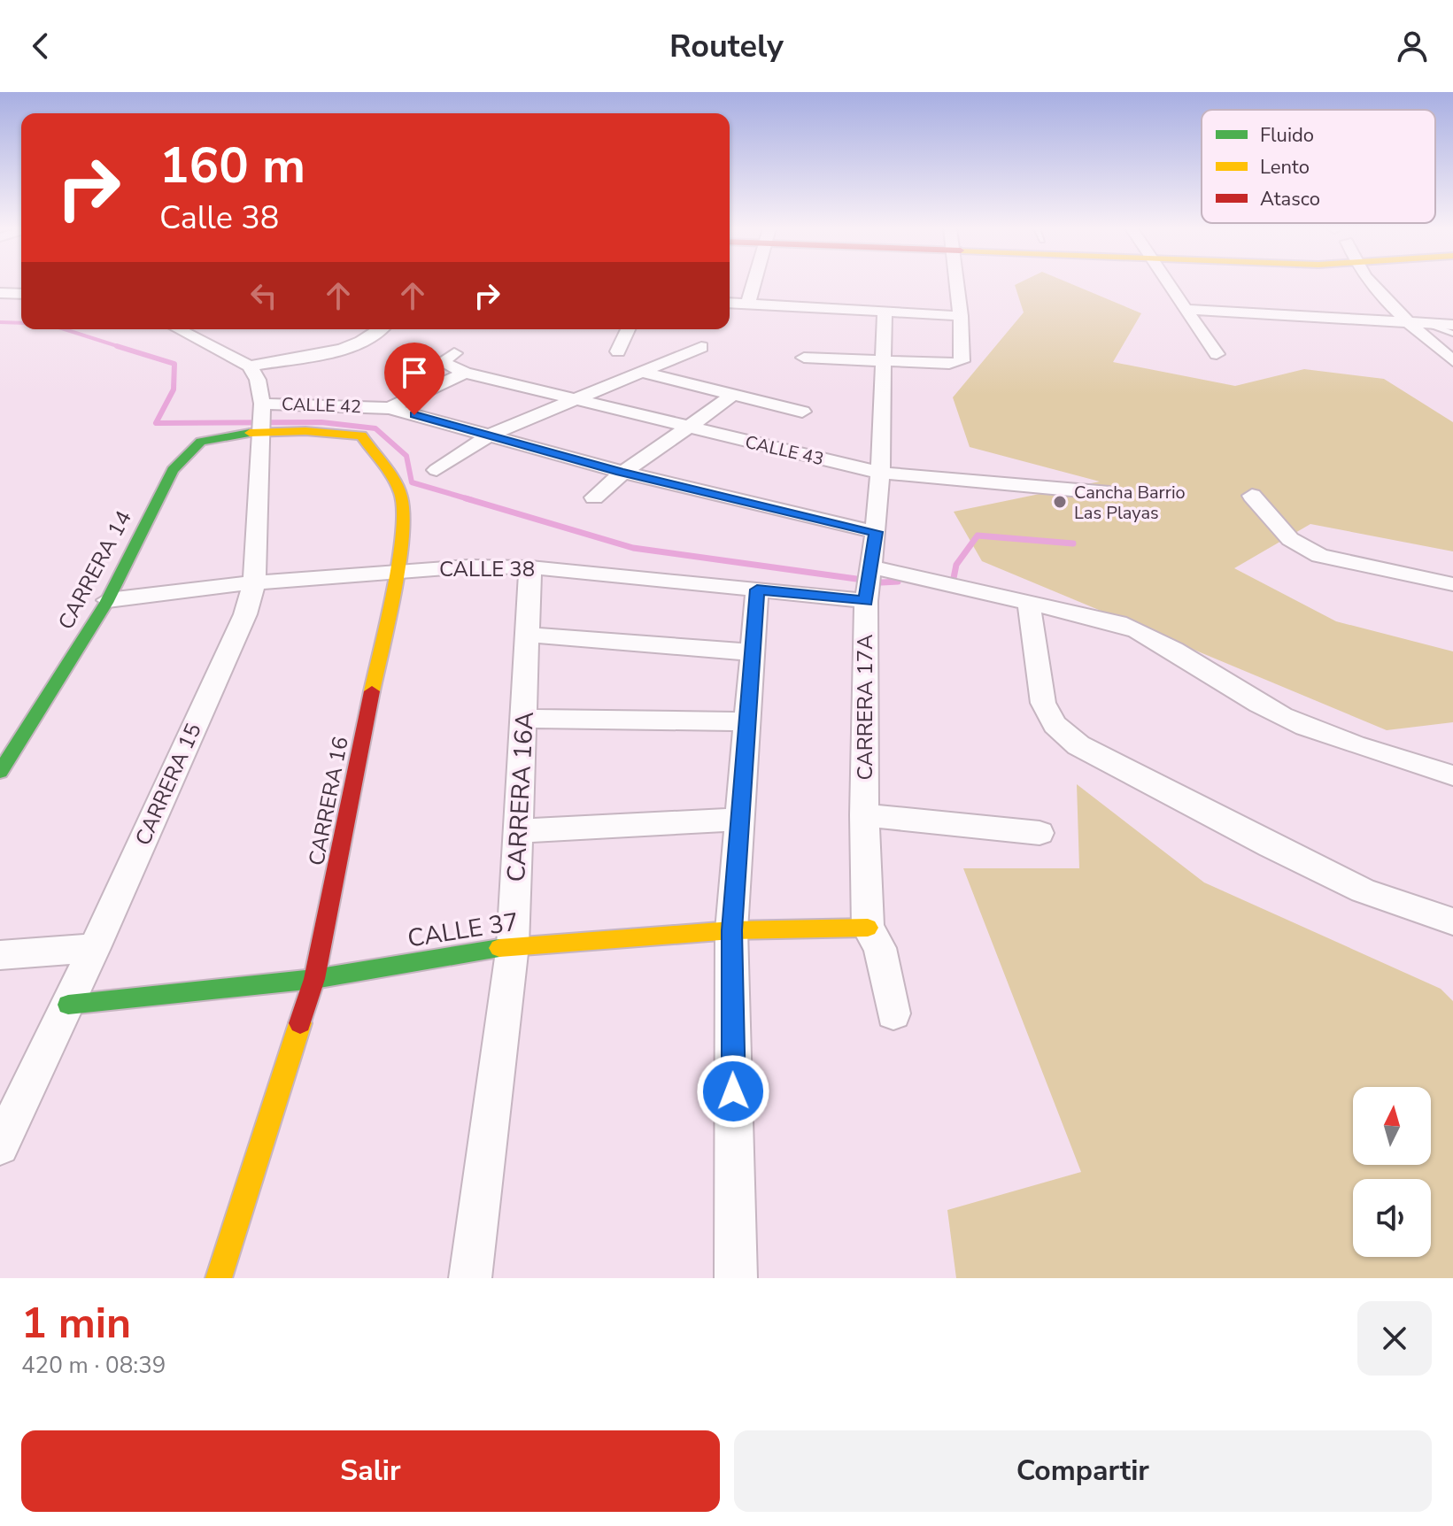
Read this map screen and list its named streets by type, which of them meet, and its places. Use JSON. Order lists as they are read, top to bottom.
{
  "streets": {
    "street": [
      "CALLE 42",
      "CALLE 43",
      "CALLE 38",
      "CARRERA 14",
      "CARRERA 17A",
      "CARRERA 15",
      "CARRERA 16A",
      "CARRERA 16",
      "CALLE 37"
    ]
  },
  "crossings": [
    ["CALLE 42", "CARRERA 14"],
    ["CALLE 42", "CARRERA 17A"],
    ["CALLE 42", "CARRERA 15"],
    ["CALLE 42", "CARRERA 16"],
    ["CALLE 43", "CARRERA 17A"],
    ["CALLE 38", "CARRERA 14"],
    ["CALLE 38", "CARRERA 17A"],
    ["CALLE 38", "CARRERA 15"],
    ["CALLE 38", "CARRERA 16A"],
    ["CALLE 38", "CARRERA 16"],
    ["CARRERA 14", "CARRERA 15"],
    ["CARRERA 14", "CARRERA 16"],
    ["CARRERA 17A", "CALLE 37"],
    ["CARRERA 15", "CARRERA 16"],
    ["CARRERA 15", "CALLE 37"],
    ["CARRERA 16A", "CALLE 37"],
    ["CARRERA 16", "CALLE 37"]
  ],
  "places": ["Cancha Barrio Las Playas"],
  "legend": ["Fluido", "Lento", "Atasco"],
  "north": "top",
  "page": {
    "header": "Routely",
    "turn": ["160 m", "Calle 38"],
    "heading": ["1 min", "420 m · 08:39"],
    "buttons": ["Salir", "Compartir"]
  }
}
